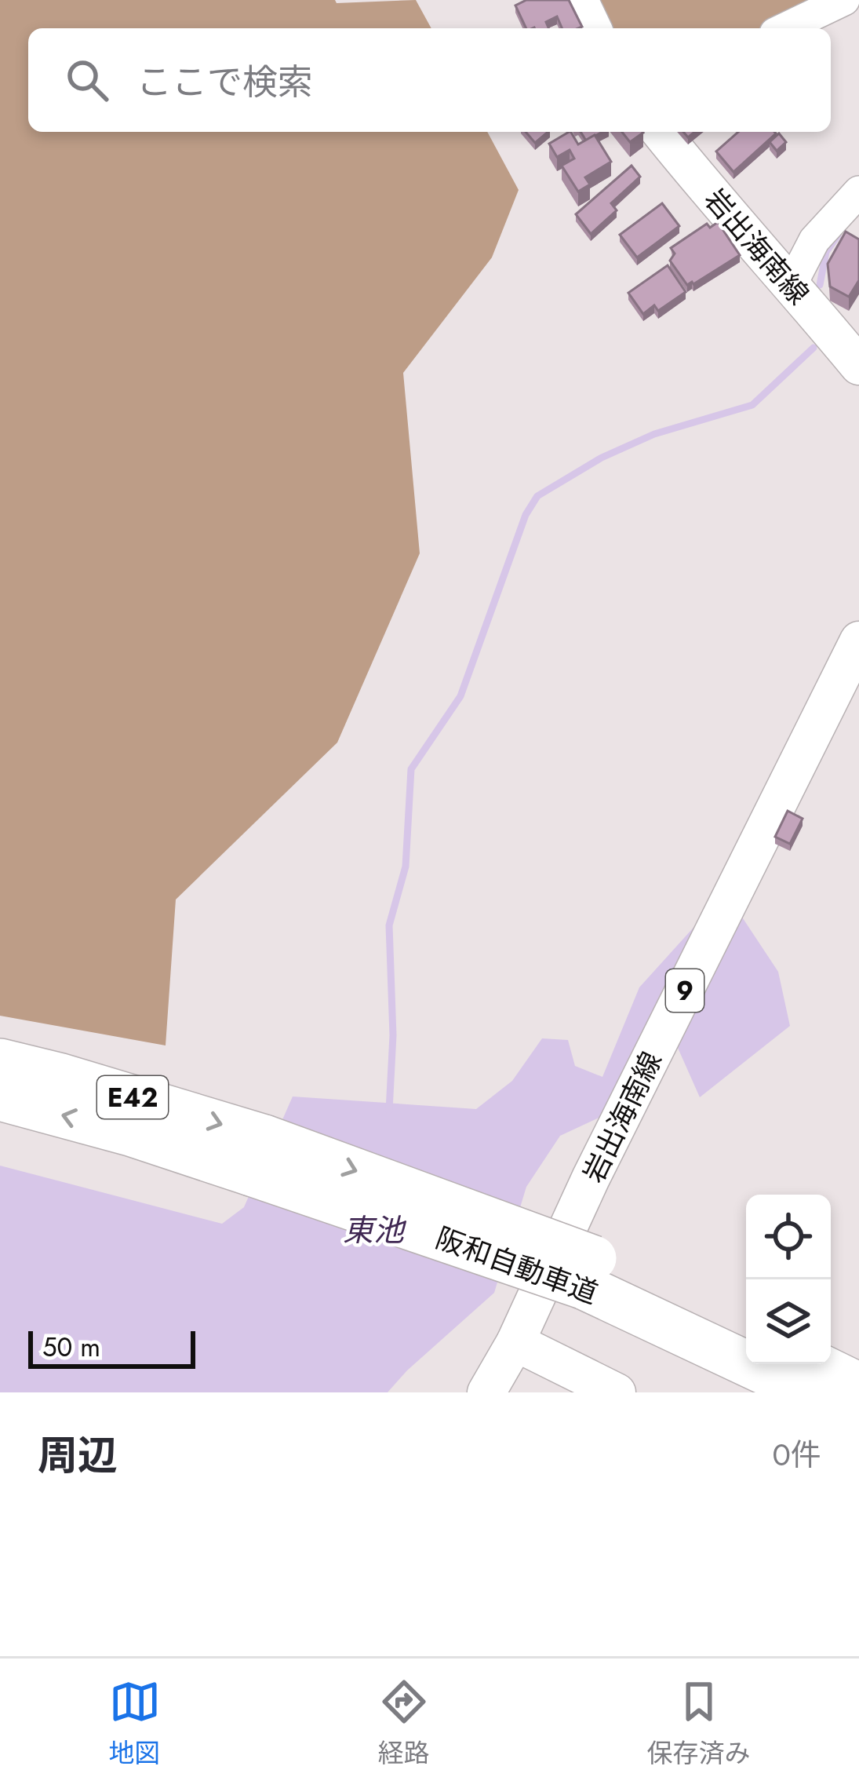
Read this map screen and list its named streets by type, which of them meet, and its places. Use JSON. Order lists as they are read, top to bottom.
{
  "streets": {
    "highway": ["E42", "阪和自動車道"],
    "main road": ["岩出海南線", "9"]
  },
  "water": ["東池"],
  "scale_bar": "50 m",
  "page": {
    "search": "ここで検索",
    "scale": "50 m",
    "heading": ["周辺", "0件"],
    "nav": ["地図", "経路", "保存済み"]
  }
}
